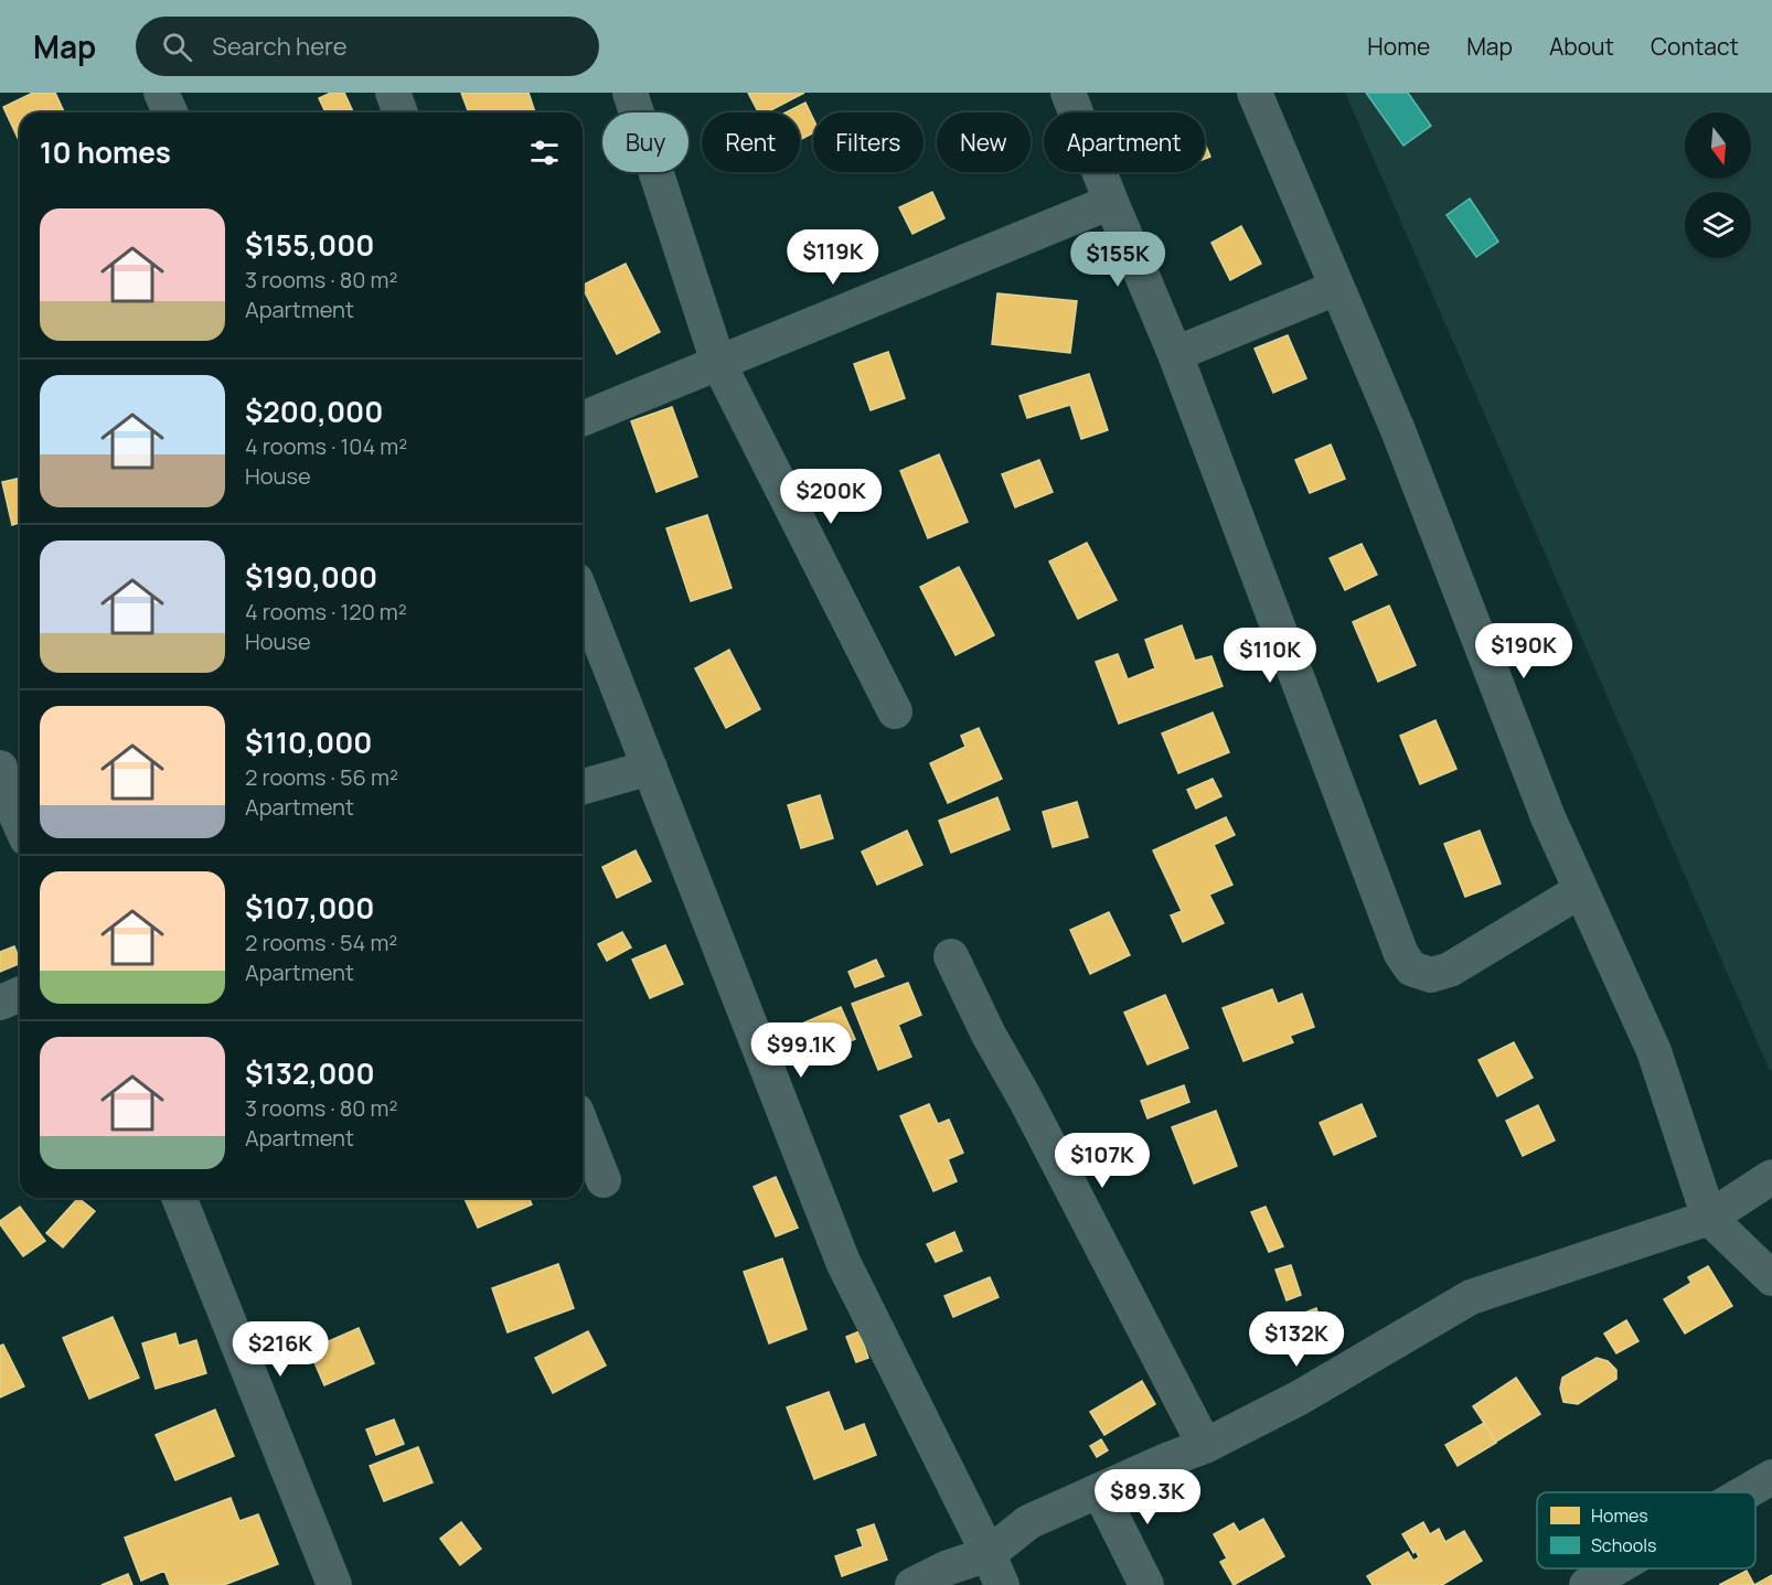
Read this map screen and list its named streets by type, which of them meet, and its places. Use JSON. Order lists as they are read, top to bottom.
{
  "legend": ["Homes", "Schools"],
  "north": "bottom",
  "page": {
    "header": "Map",
    "search": "Search here",
    "nav": [
      "Home",
      "Map",
      "About",
      "Contact"
    ],
    "chip": [
      "Buy",
      "Rent",
      "Filters",
      "New",
      "Apartment"
    ],
    "heading": "10 homes",
    "list": [
      {
        "name": "$155,000",
        "note": "3 rooms · 80 m² · Apartment"
      },
      {
        "name": "$200,000",
        "note": "4 rooms · 104 m² · House"
      },
      {
        "name": "$190,000",
        "note": "4 rooms · 120 m² · House"
      },
      {
        "name": "$110,000",
        "note": "2 rooms · 56 m² · Apartment"
      },
      {
        "name": "$107,000",
        "note": "2 rooms · 54 m² · Apartment"
      },
      {
        "name": "$132,000",
        "note": "3 rooms · 80 m² · Apartment"
      }
    ],
    "price": [
      "$119K",
      "$155K",
      "$200K",
      "$190K",
      "$110K",
      "$99.1K",
      "$107K",
      "$132K",
      "$216K",
      "$89.3K"
    ]
  }
}
